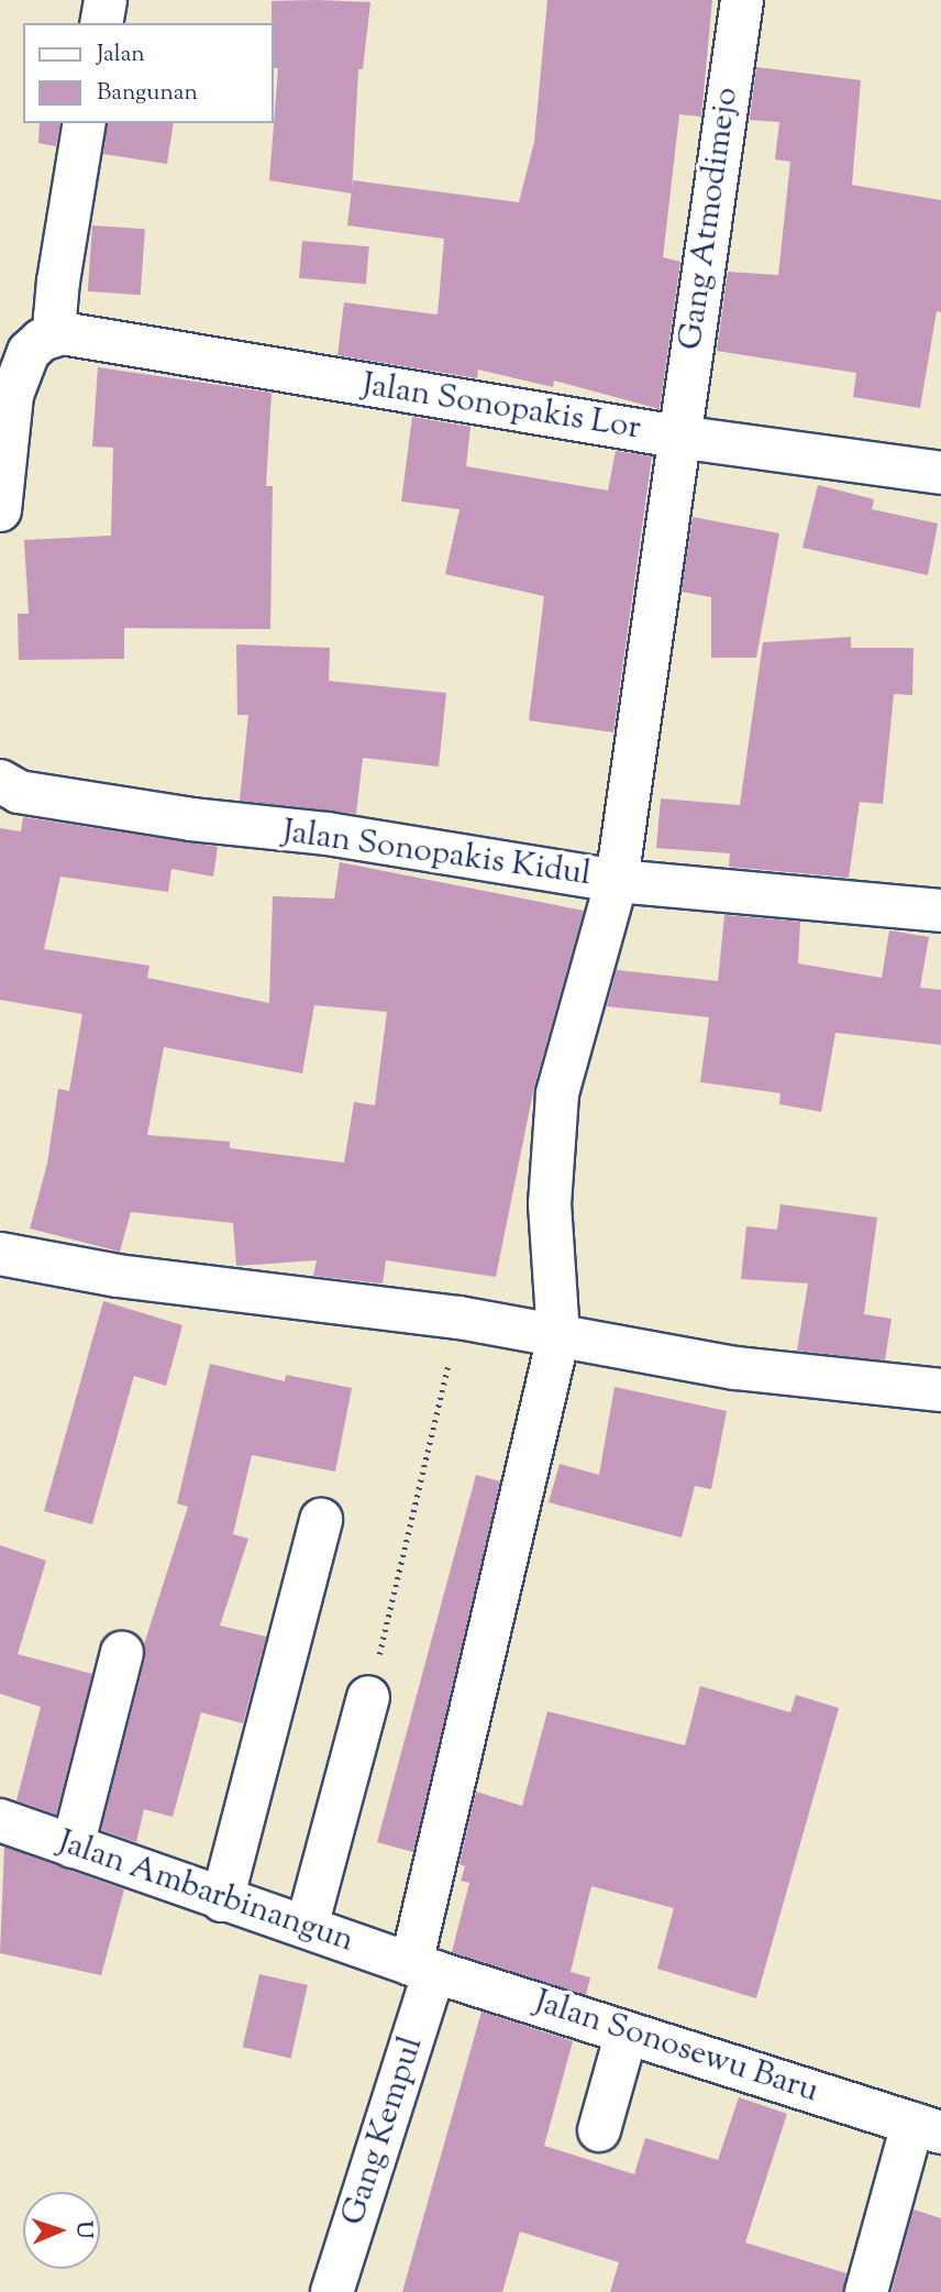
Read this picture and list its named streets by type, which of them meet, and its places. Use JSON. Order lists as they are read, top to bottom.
{
  "streets": {
    "street": [
      "Gang Atmodimejo",
      "Jalan Sonopakis Lor",
      "Jalan Sonopakis Kidul",
      "Jalan Ambarbinangun",
      "Jalan Sonosewu Baru",
      "Gang Kempul"
    ]
  },
  "crossings": [
    ["Gang Atmodimejo", "Jalan Sonopakis Lor"],
    ["Gang Atmodimejo", "Jalan Sonopakis Kidul"],
    ["Jalan Sonopakis Lor", "Jalan Sonopakis Kidul"],
    ["Jalan Sonopakis Kidul", "Gang Kempul"],
    ["Jalan Ambarbinangun", "Jalan Sonosewu Baru"],
    ["Jalan Ambarbinangun", "Gang Kempul"],
    ["Jalan Sonosewu Baru", "Gang Kempul"]
  ],
  "legend": ["Jalan", "Bangunan"],
  "north": "right"
}
